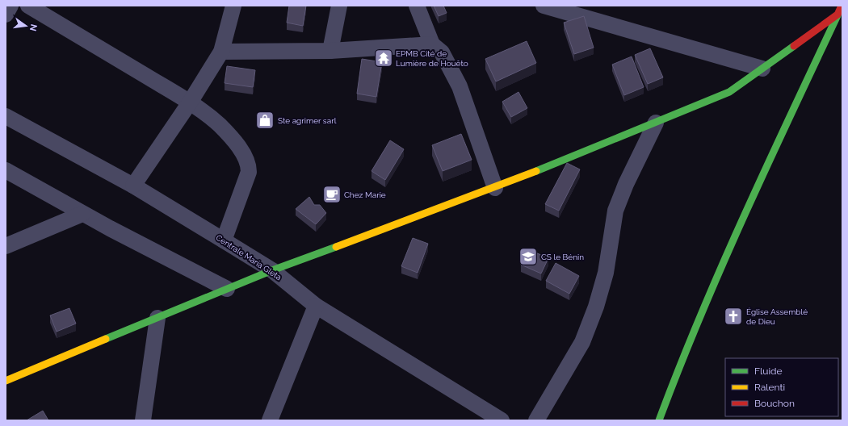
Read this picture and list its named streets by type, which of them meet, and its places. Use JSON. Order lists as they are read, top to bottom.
{
  "streets": {
    "street": ["Centrale Maria Gleta"]
  },
  "places": {
    "temple": ["EPMB Cité de Lumière de Houêto"],
    "shop": ["Ste agrimer sarl"],
    "cafe": ["Chez Marie"],
    "school or university": ["CS le Bénin"],
    "church": ["Église Assemblé de Dieu"]
  },
  "legend": ["Fluide", "Ralenti", "Bouchon"],
  "north": "right"
}
